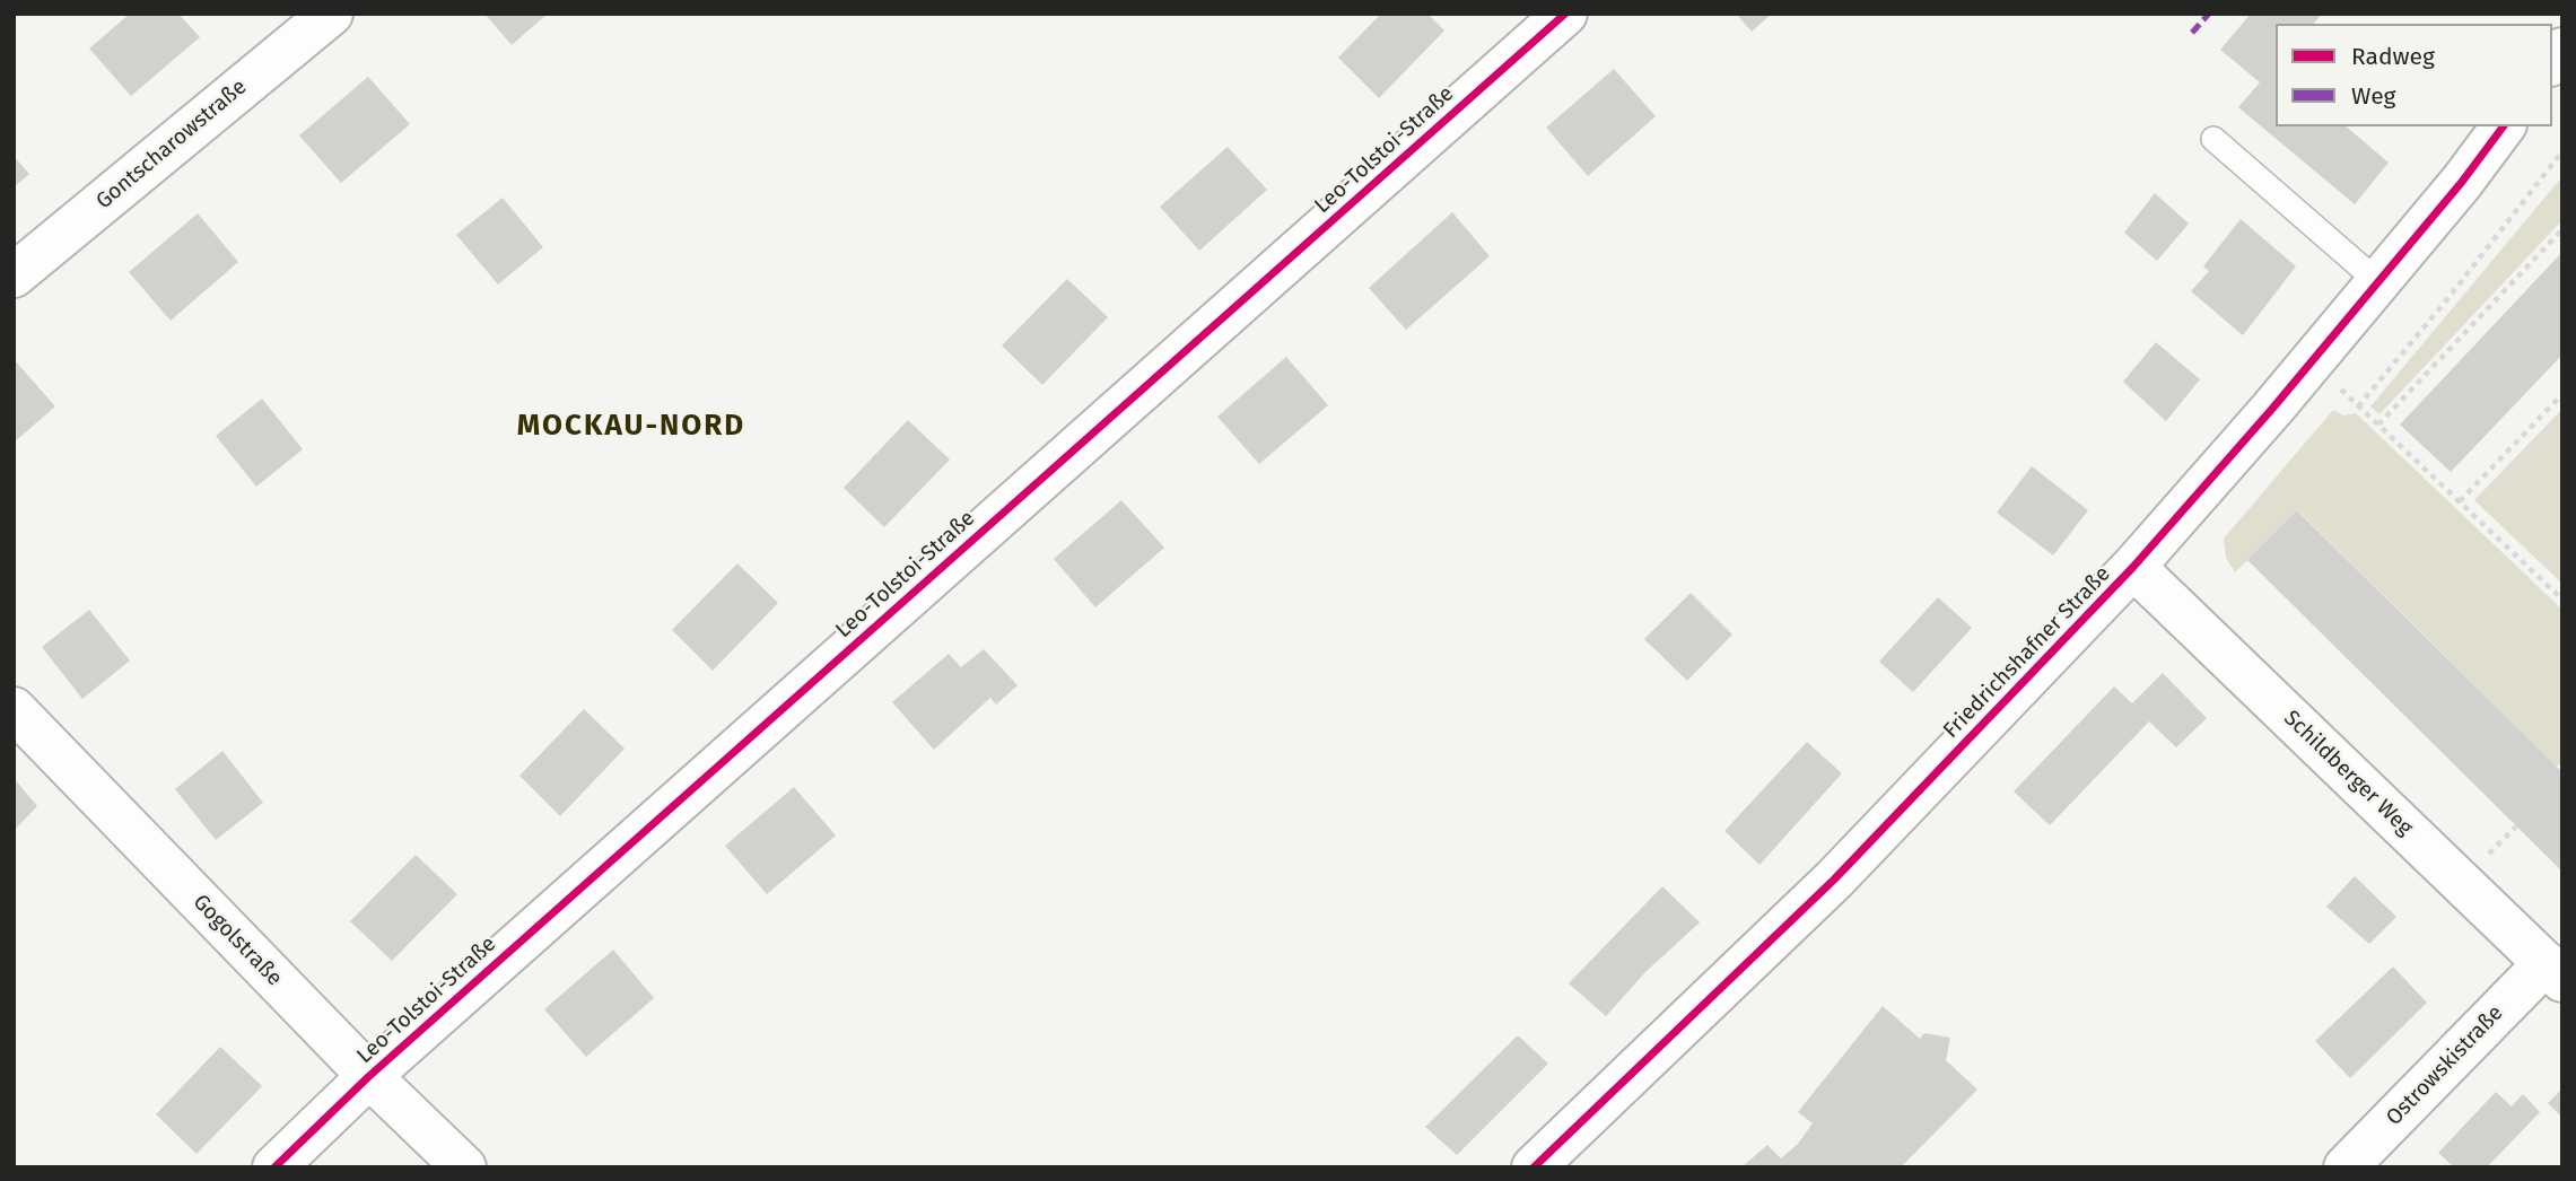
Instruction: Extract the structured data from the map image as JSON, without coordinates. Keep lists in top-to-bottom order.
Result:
{
  "streets": {
    "street": [
      "Gontscharowstraße",
      "Leo-Tolstoi-Straße",
      "Friedrichshafner Straße",
      "Schildberger Weg",
      "Gogolstraße",
      "Ostrowskistraße"
    ]
  },
  "crossings": [
    ["Leo-Tolstoi-Straße", "Gogolstraße"],
    ["Friedrichshafner Straße", "Schildberger Weg"],
    ["Schildberger Weg", "Ostrowskistraße"]
  ],
  "districts": ["MOCKAU-NORD"],
  "legend": ["Radweg", "Weg"]
}
